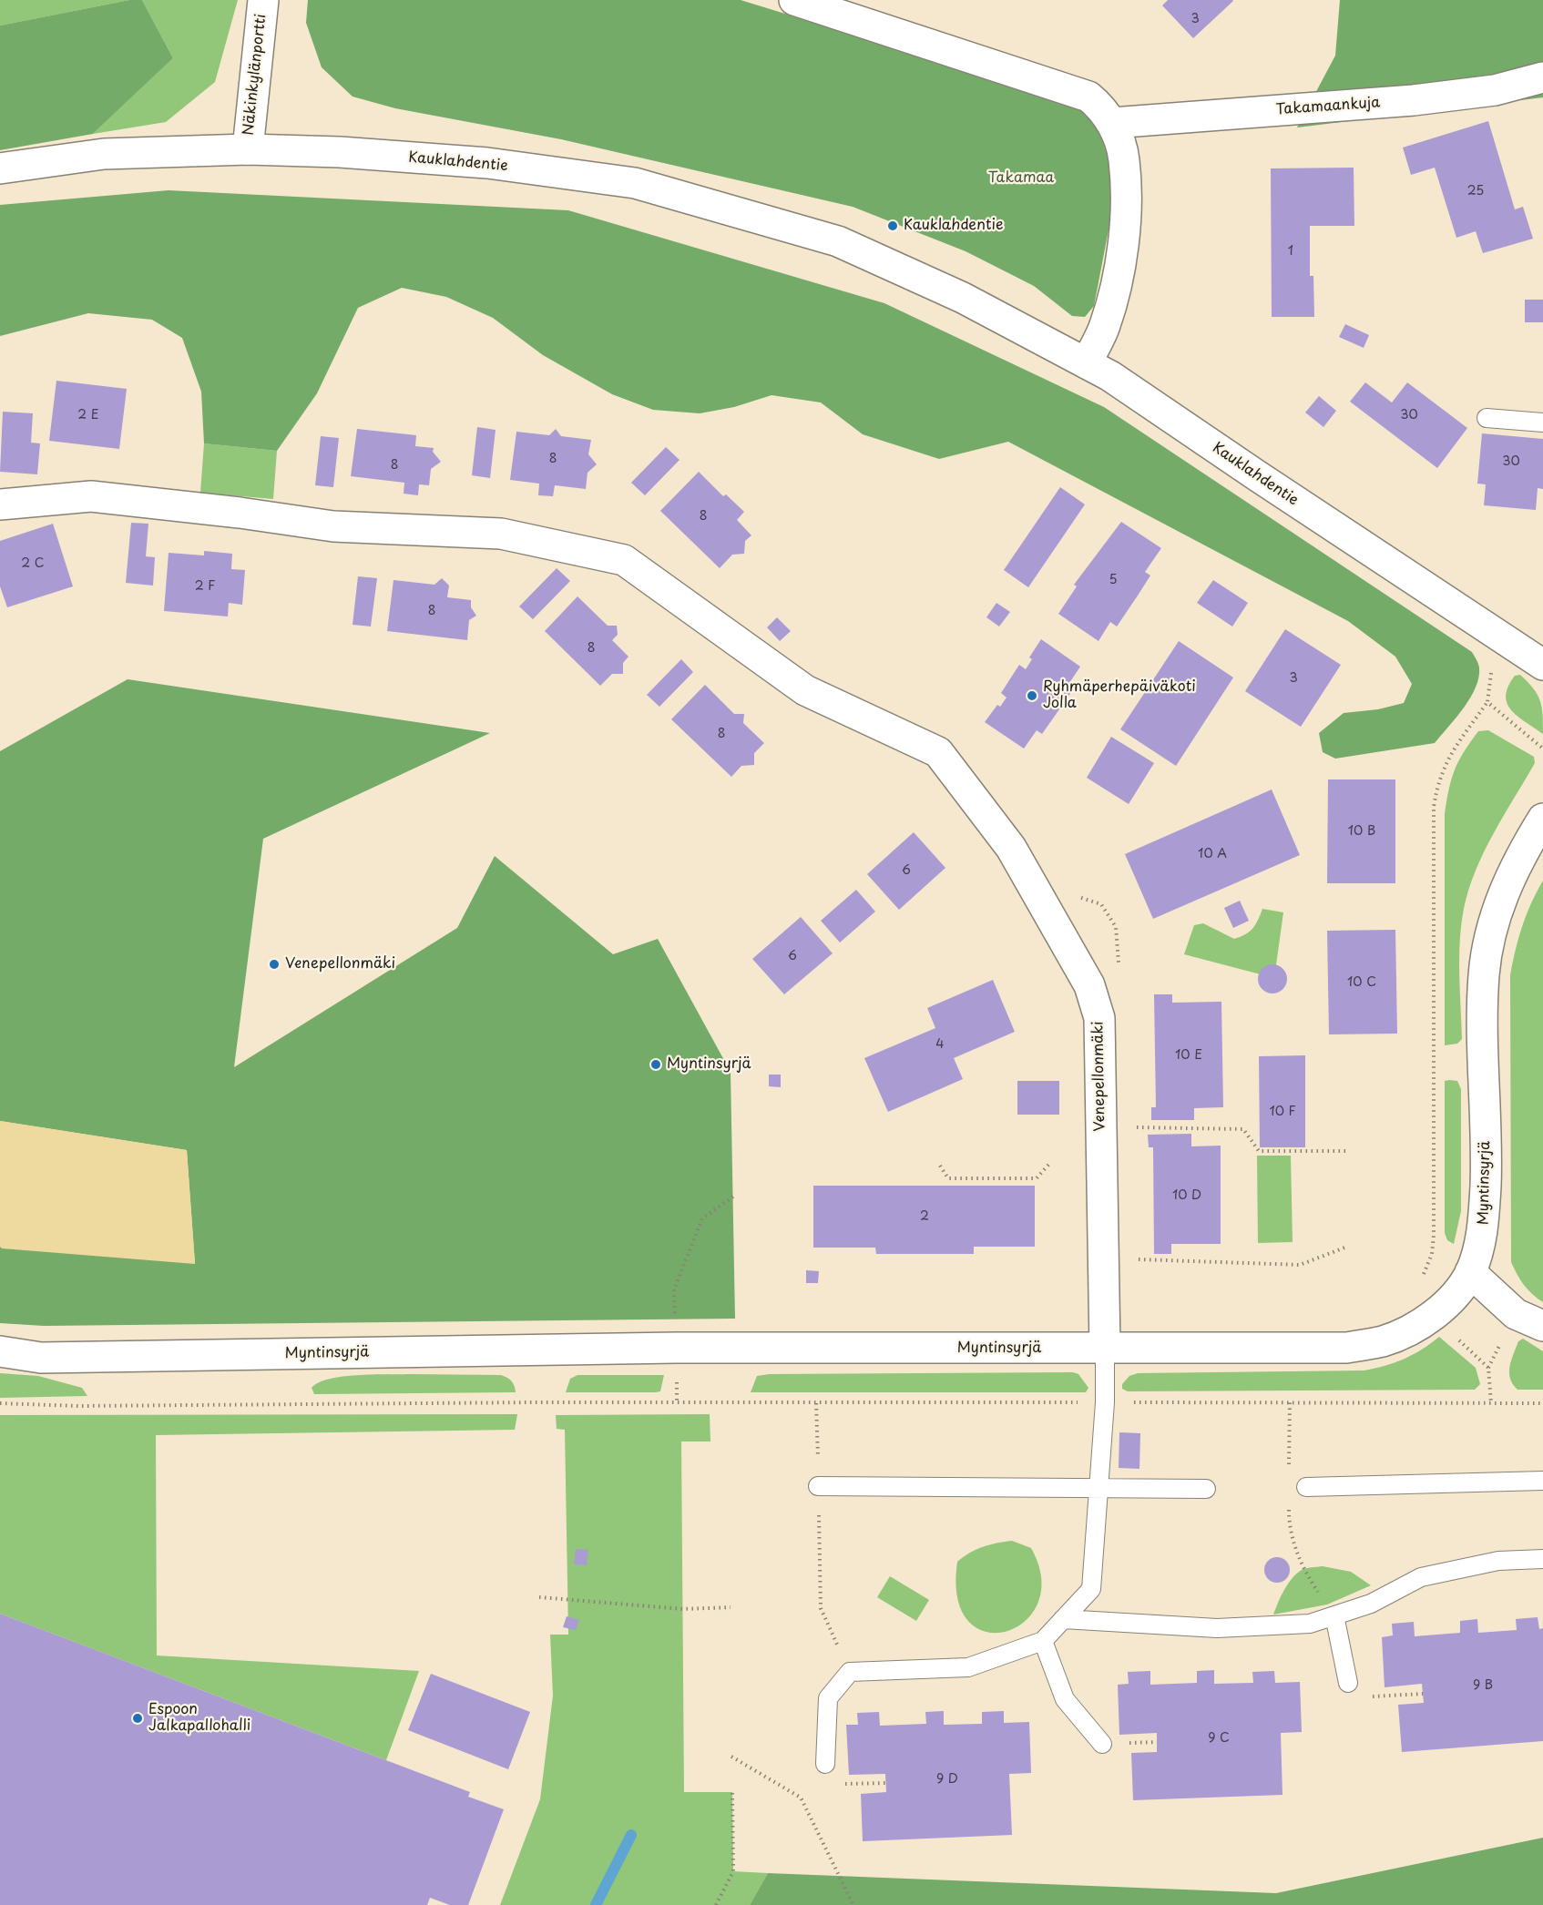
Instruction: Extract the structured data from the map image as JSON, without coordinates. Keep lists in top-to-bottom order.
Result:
{
  "streets": {
    "street": [
      "Näkinkylänportti",
      "Takamaankuja",
      "Kauklahdentie",
      "Venepellonmäki",
      "Myntinsyrjä"
    ]
  },
  "crossings": [
    ["Näkinkylänportti", "Kauklahdentie"],
    ["Venepellonmäki", "Myntinsyrjä"]
  ],
  "parks": ["Takamaa"],
  "places": [
    "Kauklahdentie",
    "Ryhmäperhepäiväkoti Jolla",
    "Venepellonmäki",
    "Myntinsyrjä",
    "Espoon Jalkapallohalli"
  ],
  "house_numbers": [
    "3",
    "25",
    "1",
    "2 E",
    "30",
    "8",
    "30",
    "8",
    "8",
    "2 C",
    "5",
    "2 F",
    "8",
    "8",
    "3",
    "8",
    "10 B",
    "10 A",
    "6",
    "6",
    "10 C",
    "4",
    "10 E",
    "10 F",
    "10 D",
    "2",
    "9 B",
    "9 C",
    "9 D"
  ]
}
